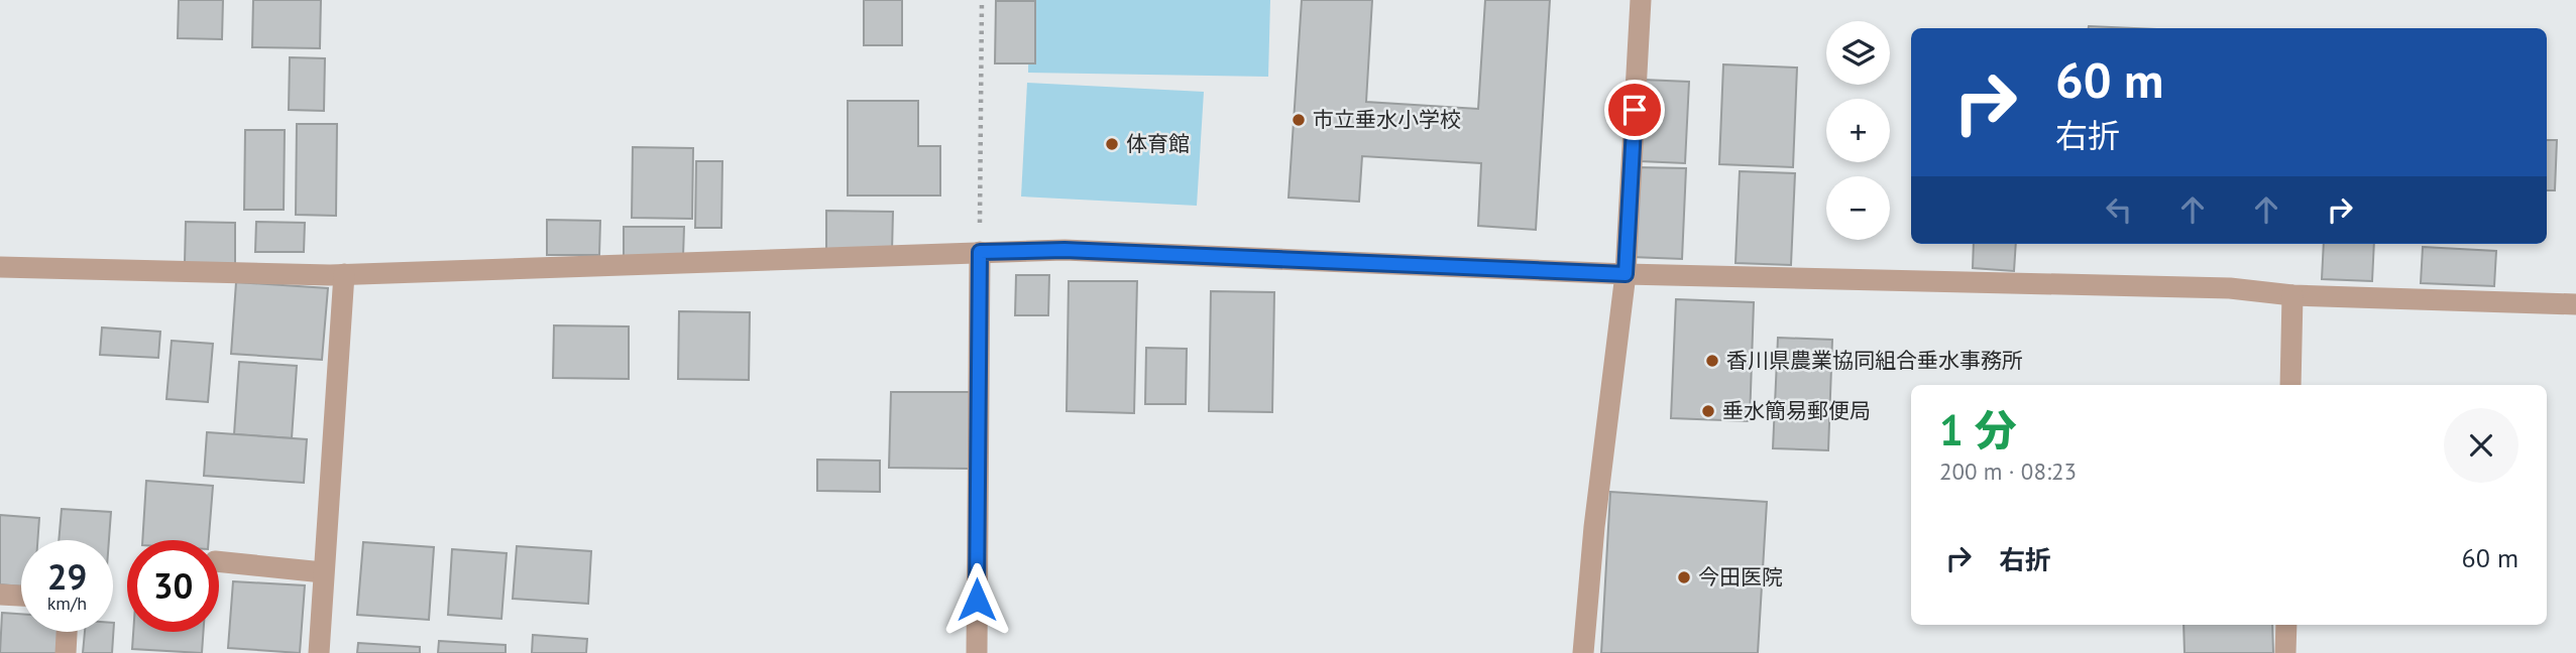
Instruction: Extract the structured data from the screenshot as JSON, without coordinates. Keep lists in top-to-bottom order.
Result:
{
  "places": [
    "市立垂水小学校",
    "体育館",
    "香川県農業協同組合垂水事務所",
    "垂水簡易郵便局",
    "今田医院"
  ],
  "page": {
    "map_buttons": ["+", "−"],
    "turn": ["60 m", "右折"],
    "heading": ["1 分", "200 m · 08:23"],
    "list": [
      {
        "name": "右折",
        "value": "60 m"
      }
    ],
    "speed": "29 km/h",
    "limit": "30"
  }
}
